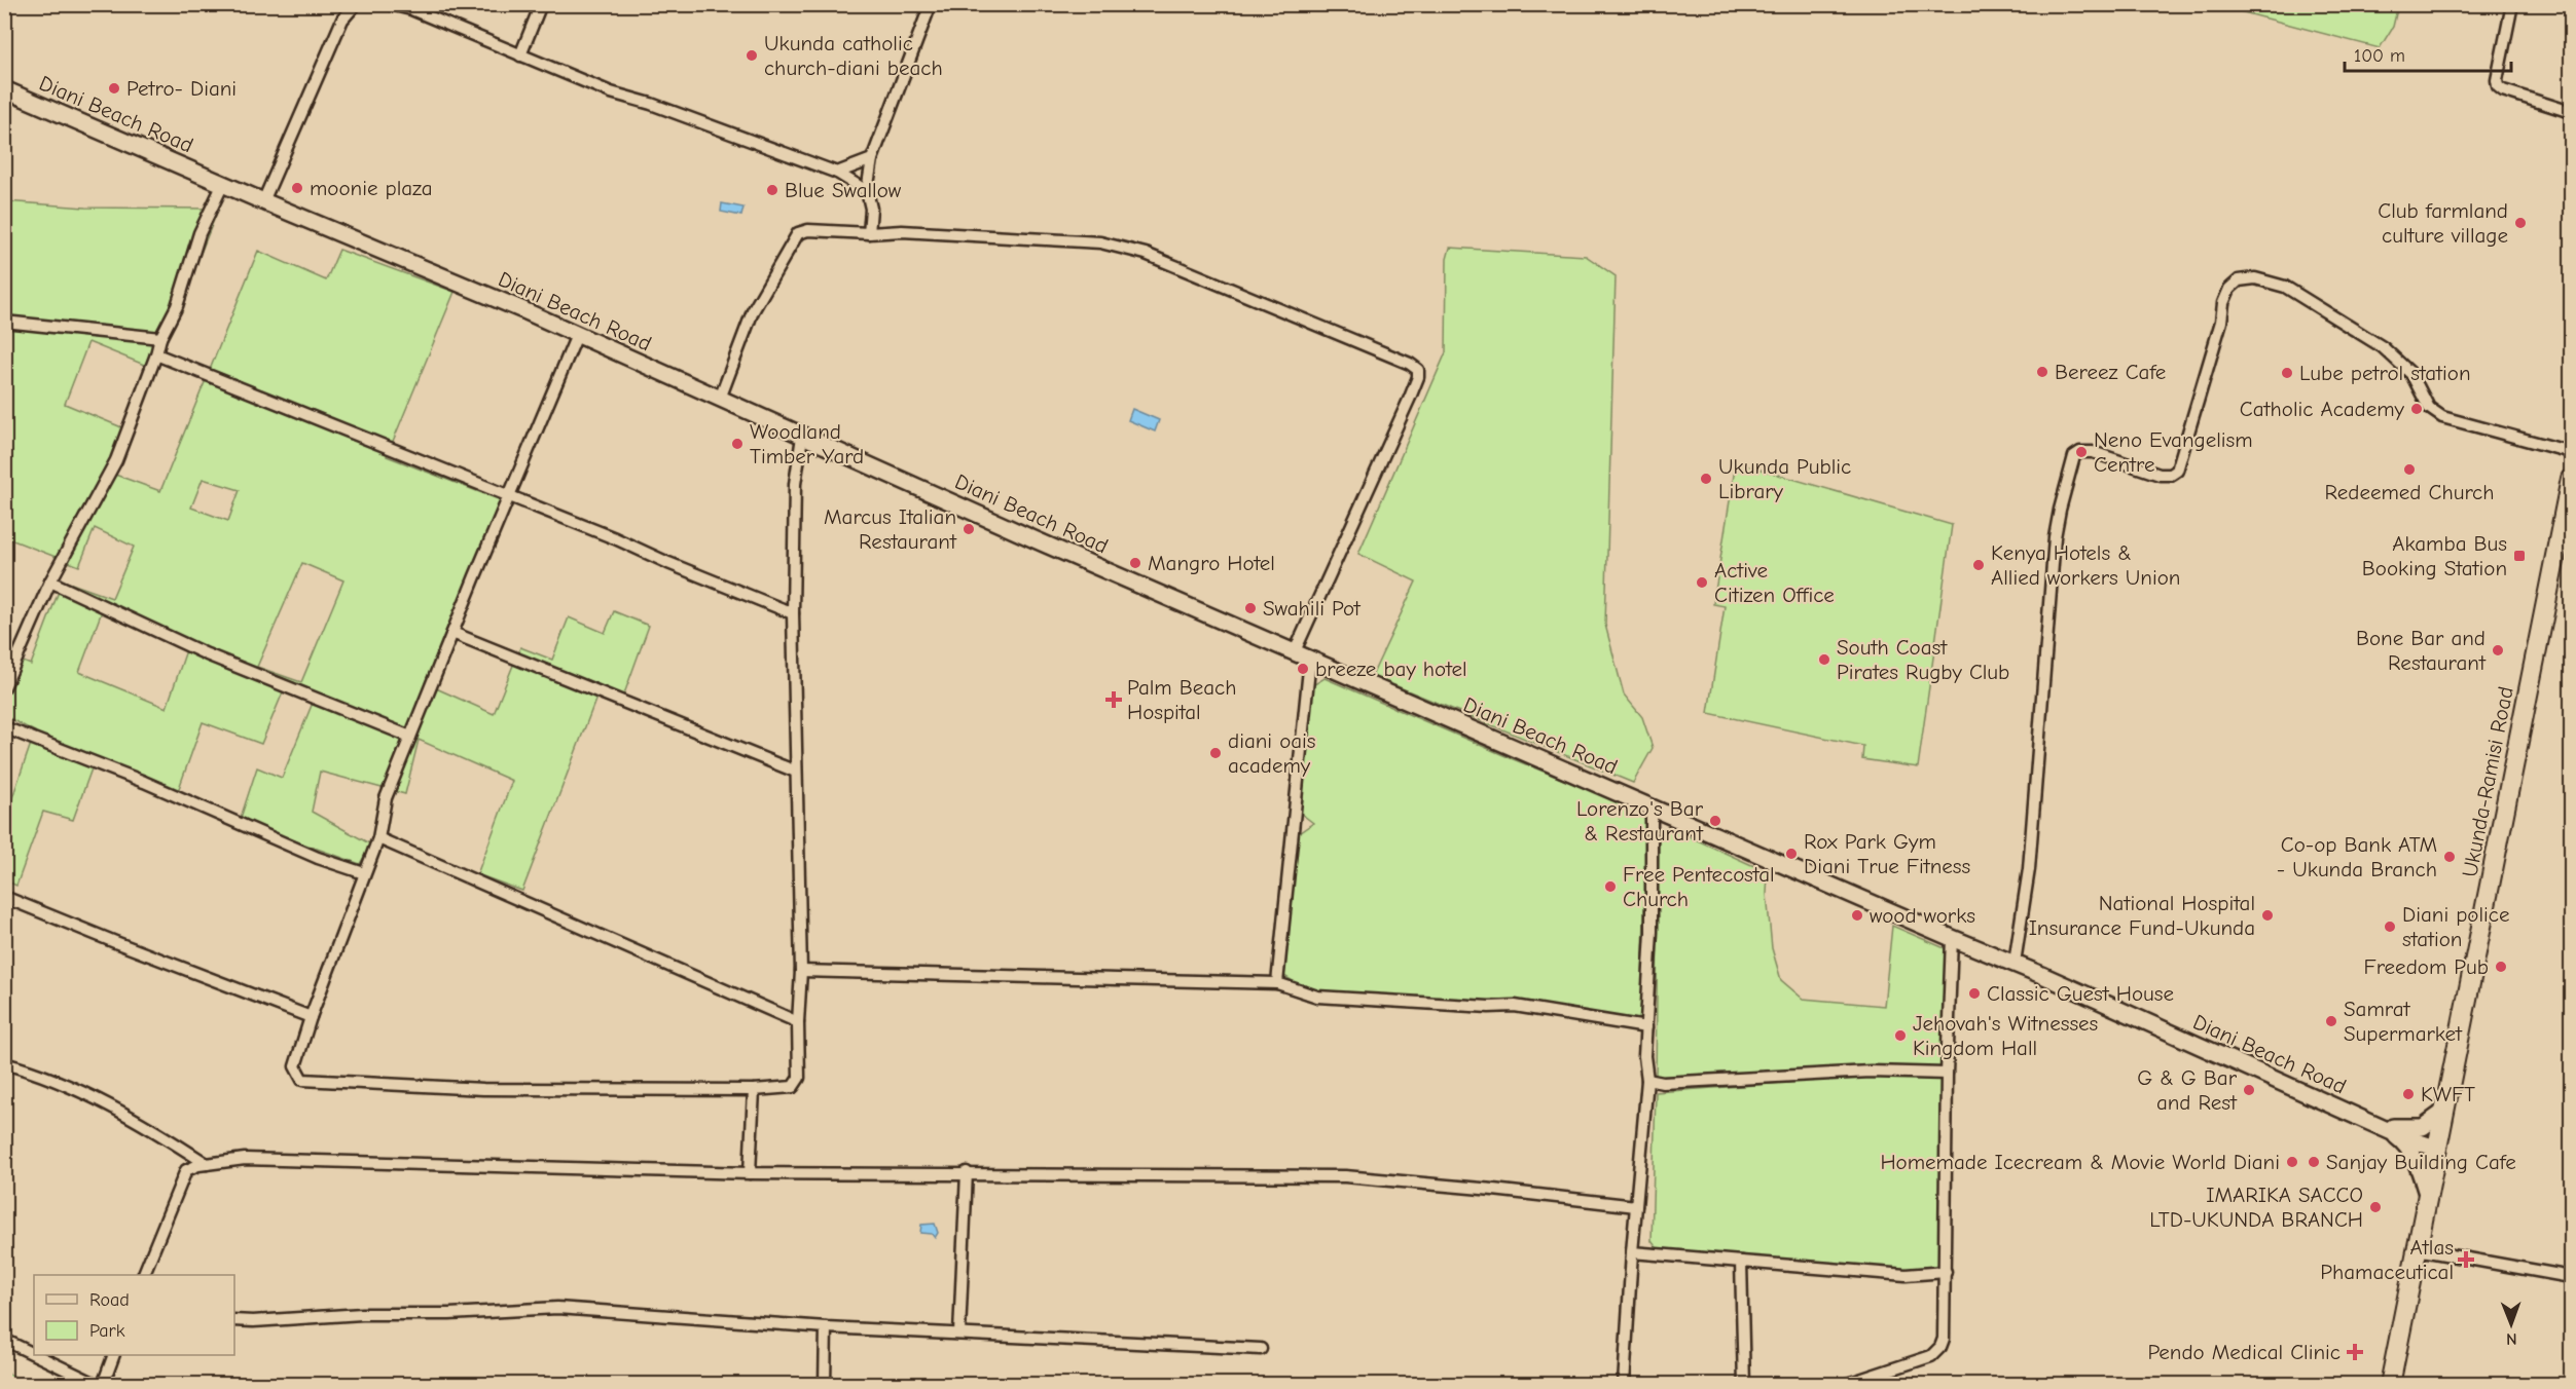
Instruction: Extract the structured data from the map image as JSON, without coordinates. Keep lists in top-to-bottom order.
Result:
{
  "streets": {
    "highway": ["Ukunda-Ramisi Road"],
    "main road": ["Diani Beach Road"]
  },
  "places": {
    "other": [
      "Ukunda catholic church-diani beach",
      "Petro- Diani",
      "moonie plaza",
      "Blue Swallow",
      "Club farmland culture village",
      "Bereez Cafe",
      "Lube petrol station",
      "Catholic Academy",
      "Woodland Timber Yard",
      "Neno Evangelism Centre",
      "Redeemed Church",
      "Ukunda Public Library",
      "Marcus Italian Restaurant",
      "Mangro Hotel",
      "Kenya Hotels & Allied workers Union",
      "Active Citizen Office",
      "Swahili Pot",
      "Bone Bar and Restaurant",
      "South Coast Pirates Rugby Club",
      "breeze bay hotel",
      "diani oais academy",
      "Lorenzo's Bar & Restaurant",
      "Rox Park Gym Diani True Fitness",
      "Co-op Bank ATM - Ukunda Branch",
      "Free Pentecostal Church",
      "wood works",
      "National Hospital Insurance Fund-Ukunda",
      "Diani police station",
      "Freedom Pub",
      "Classic Guest House",
      "Samrat Supermarket",
      "Jehovah's Witnesses Kingdom Hall",
      "G & G Bar and Rest",
      "KWFT",
      "Homemade Icecream & Movie World Diani",
      "Sanjay Building Cafe",
      "IMARIKA SACCO LTD-UKUNDA BRANCH"
    ],
    "transit": ["Akamba Bus Booking Station"],
    "health": ["Palm Beach Hospital", "Atlas Phamaceutical", "Pendo Medical Clinic"]
  },
  "legend": ["Road", "Park"],
  "scale_bar": "100 m",
  "north": "bottom"
}
